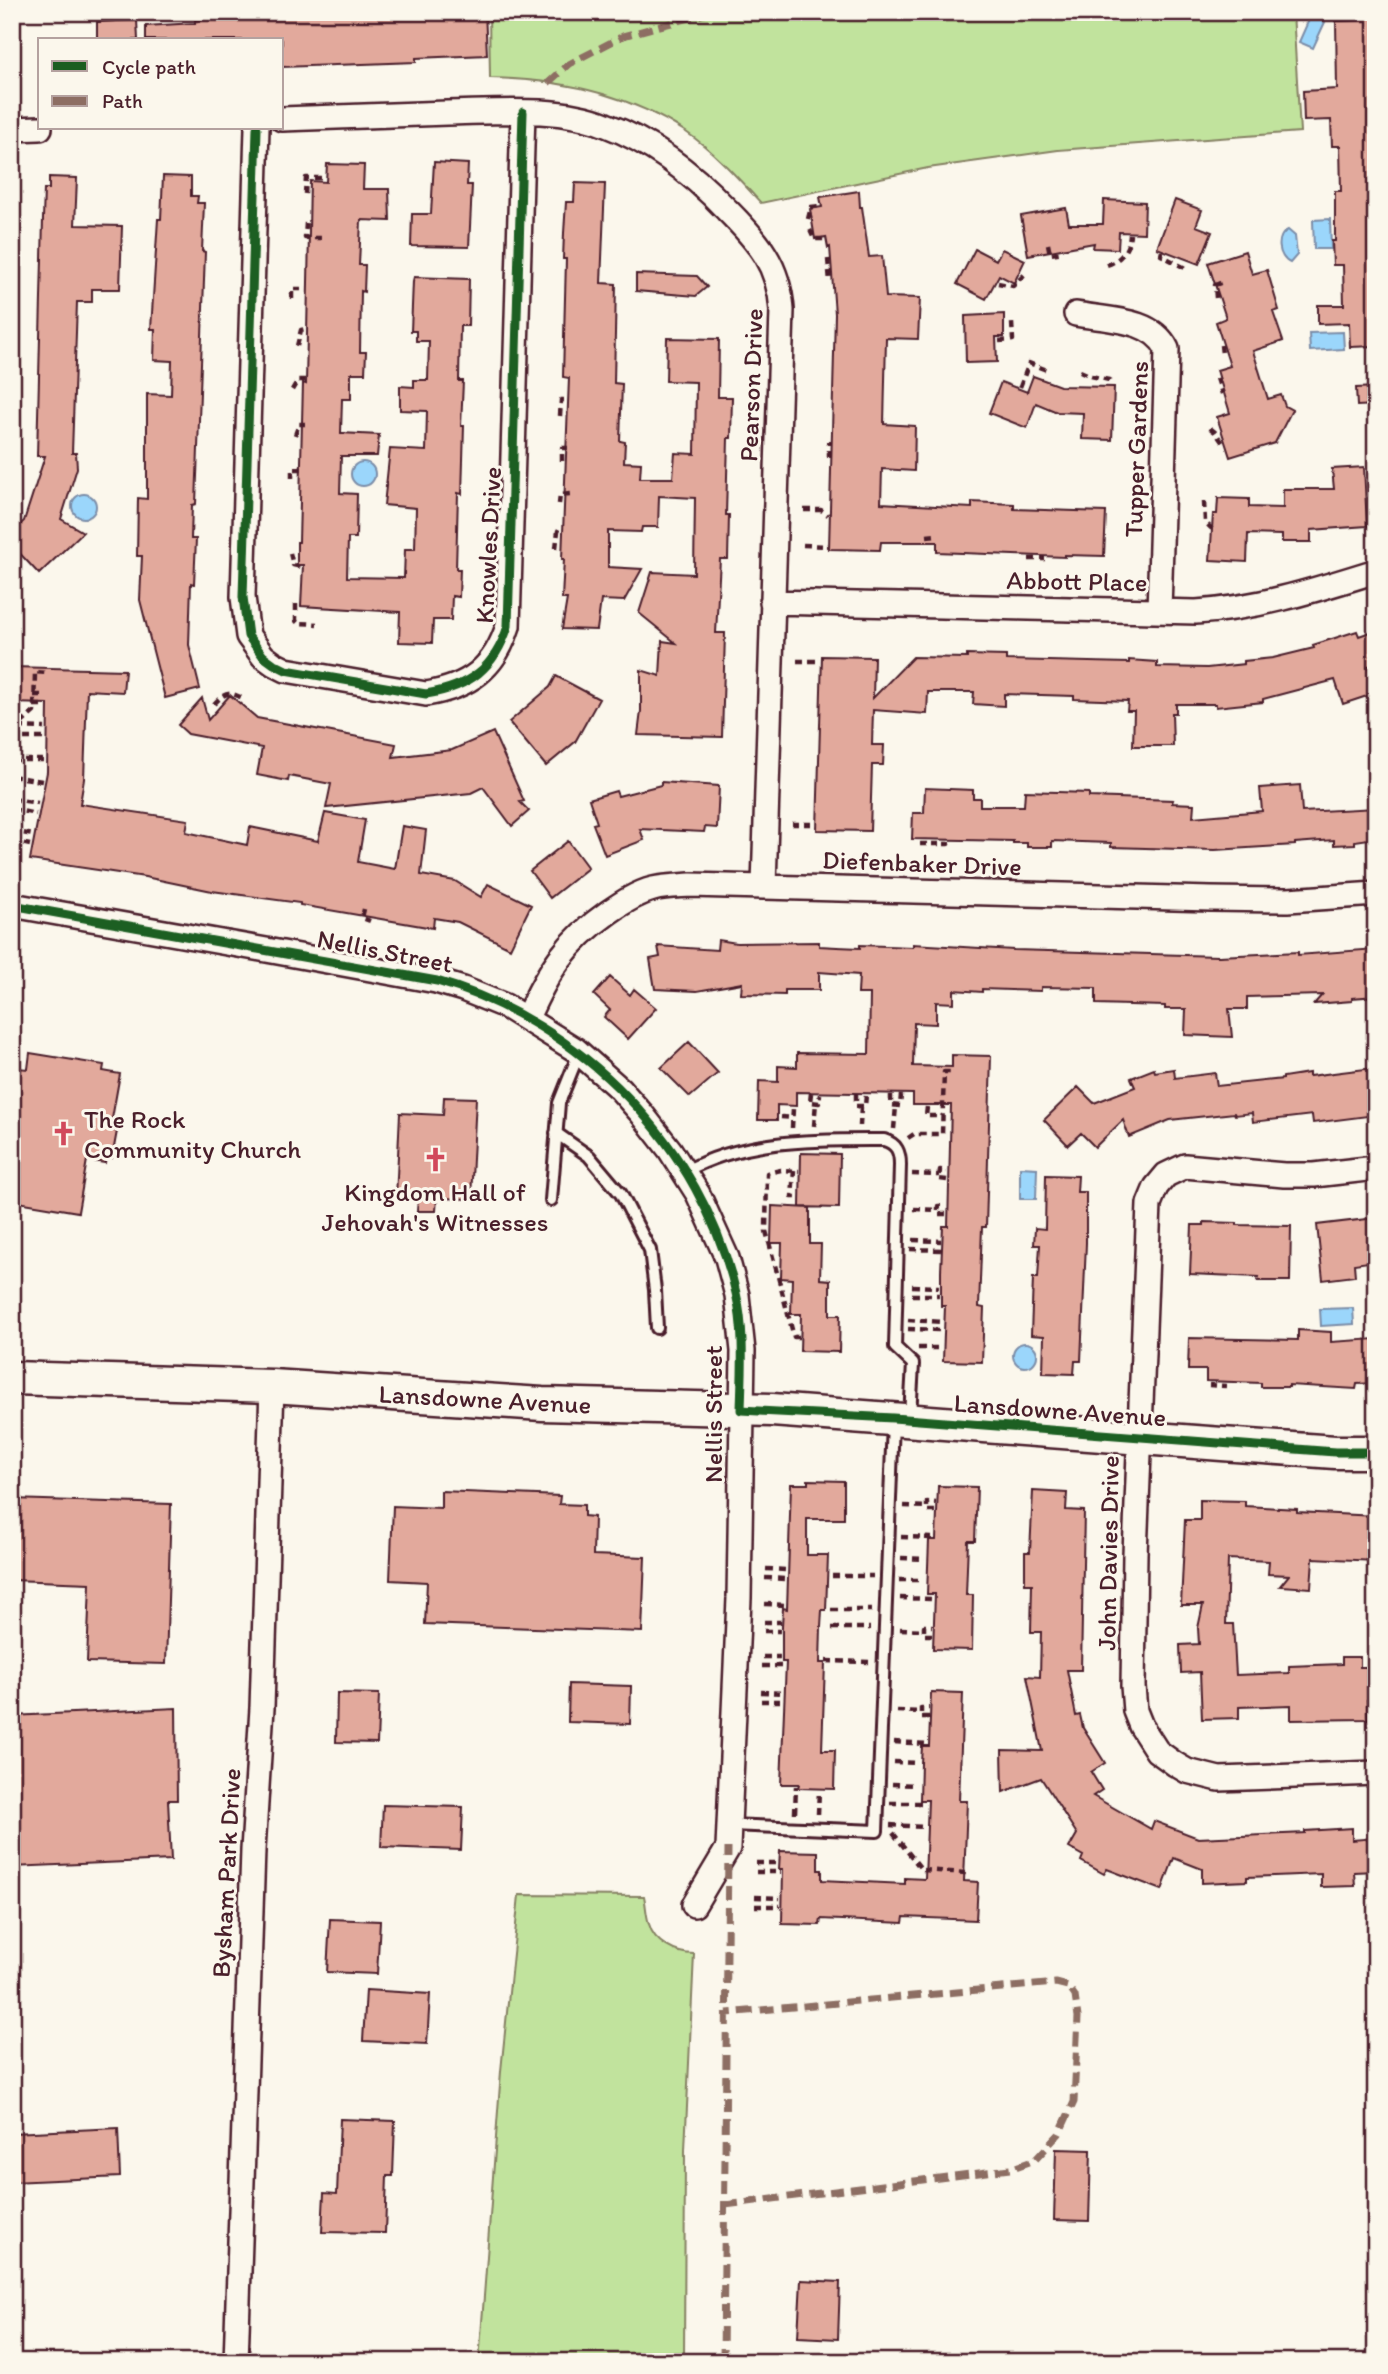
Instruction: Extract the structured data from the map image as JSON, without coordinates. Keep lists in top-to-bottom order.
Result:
{
  "streets": {
    "main road": ["Lansdowne Avenue"],
    "street": [
      "Pearson Drive",
      "Tupper Gardens",
      "Knowles Drive",
      "Abbott Place",
      "Diefenbaker Drive",
      "Nellis Street",
      "John Davies Drive",
      "Bysham Park Drive"
    ]
  },
  "crossings": [
    ["Pearson Drive", "Knowles Drive"],
    ["Pearson Drive", "Abbott Place"],
    ["Pearson Drive", "Diefenbaker Drive"],
    ["Tupper Gardens", "Abbott Place"],
    ["Diefenbaker Drive", "Nellis Street"],
    ["Nellis Street", "Lansdowne Avenue"],
    ["Lansdowne Avenue", "John Davies Drive"],
    ["Lansdowne Avenue", "Bysham Park Drive"]
  ],
  "places": {
    "church": ["The Rock Community Church", "Kingdom Hall of Jehovah's Witnesses"]
  },
  "legend": ["Cycle path", "Path"]
}
